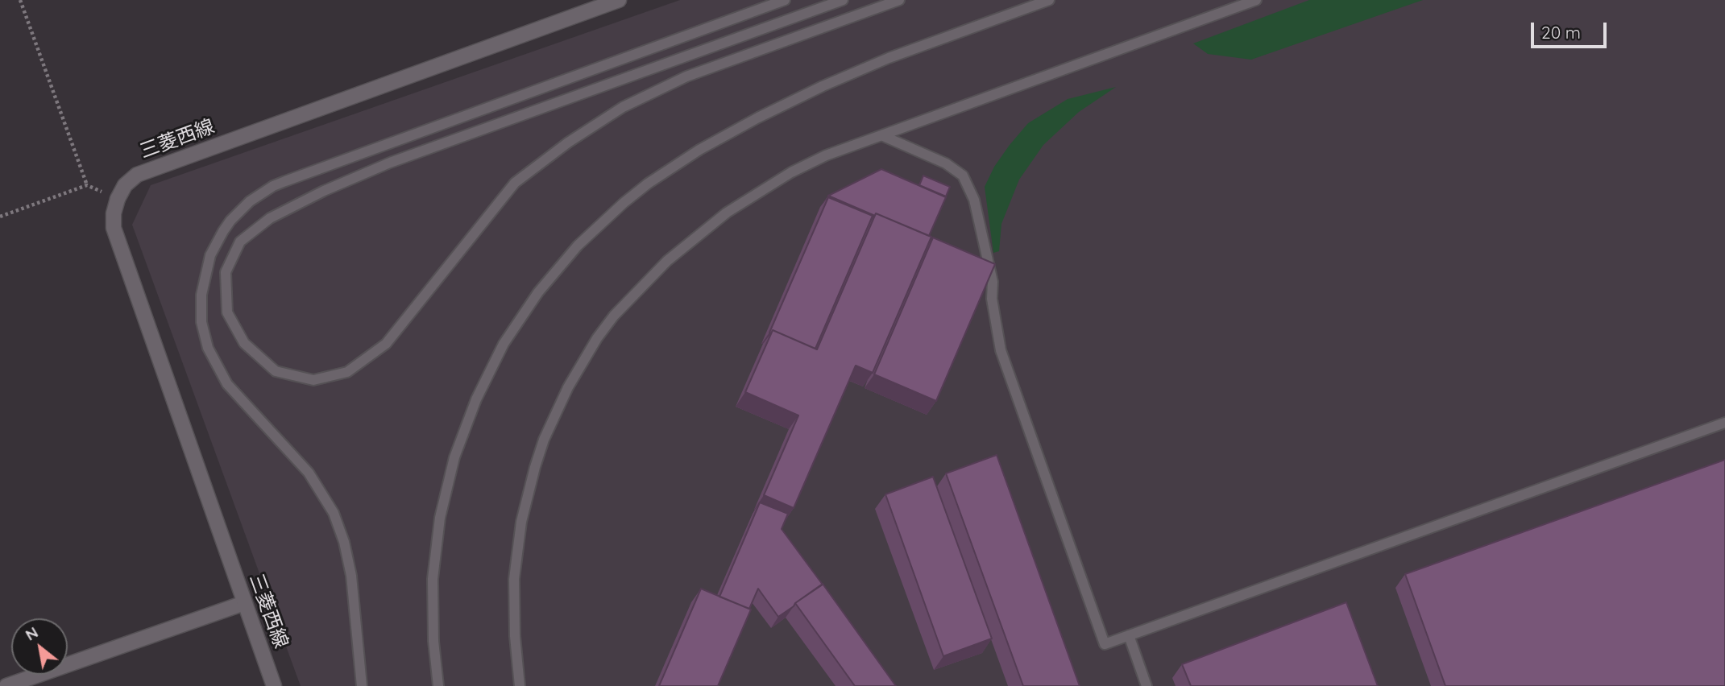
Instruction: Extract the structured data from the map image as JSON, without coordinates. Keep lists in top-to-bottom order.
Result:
{
  "streets": {
    "street": ["三菱西線"]
  },
  "scale_bar": "20 m",
  "north": "top left"
}
